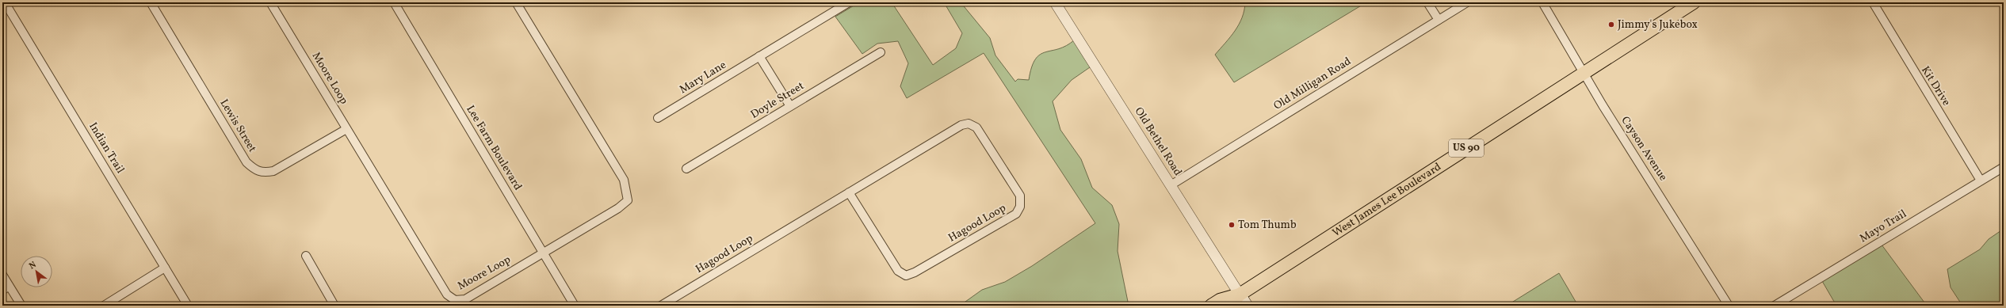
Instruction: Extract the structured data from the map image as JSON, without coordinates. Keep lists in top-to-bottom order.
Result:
{
  "streets": {
    "main road": ["US 90", "West James Lee Boulevard"],
    "street": [
      "Mary Lane",
      "Moore Loop",
      "Old Milligan Road",
      "Kit Drive",
      "Doyle Street",
      "Lewis Street",
      "Old Bethel Road",
      "Indian Trail",
      "Lee Farm Boulevard",
      "Cayson Avenue",
      "Hagood Loop",
      "Mayo Trail"
    ]
  },
  "crossings": [
    ["Moore Loop", "Lewis Street"],
    ["Moore Loop", "Lee Farm Boulevard"],
    ["Old Milligan Road", "Old Bethel Road"],
    ["Kit Drive", "Mayo Trail"],
    ["Old Bethel Road", "West James Lee Boulevard"],
    ["Cayson Avenue", "West James Lee Boulevard"]
  ],
  "places": ["Jimmy's Jukebox", "Tom Thumb"],
  "north": "top left"
}
